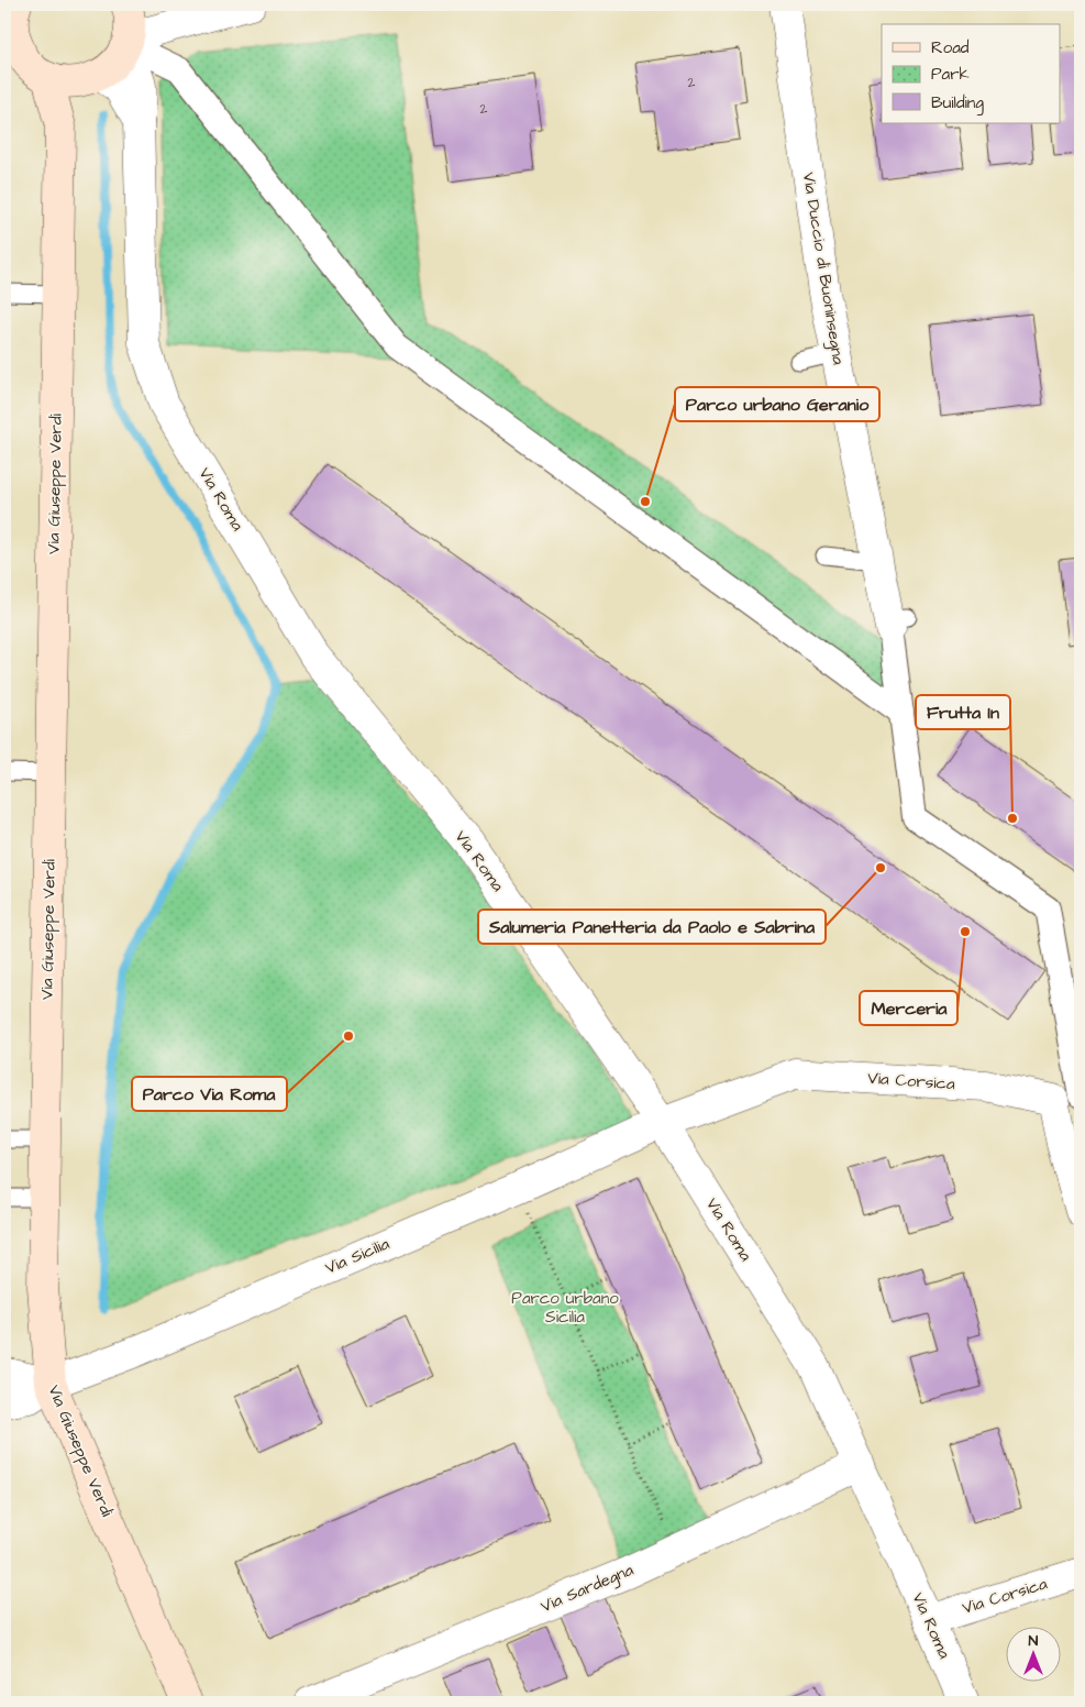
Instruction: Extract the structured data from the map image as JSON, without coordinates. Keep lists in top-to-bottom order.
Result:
{
  "streets": {
    "main road": ["Via Giuseppe Verdi"],
    "street": [
      "Via Duccio di Buoninsegna",
      "Via Roma",
      "Via Corsica",
      "Via Sicilia",
      "Via Sardegna"
    ]
  },
  "crossings": [
    ["Via Giuseppe Verdi", "Via Roma"],
    ["Via Giuseppe Verdi", "Via Sicilia"],
    ["Via Roma", "Via Corsica"],
    ["Via Roma", "Via Sicilia"],
    ["Via Roma", "Via Sardegna"],
    ["Via Corsica", "Via Sicilia"]
  ],
  "parks": ["Parco urbano Sicilia"],
  "places": [
    "Parco urbano Geranio",
    "Frutta In",
    "Salumeria Panetteria da Paolo e Sabrina",
    "Merceria",
    "Parco Via Roma"
  ],
  "house_numbers": ["2", "2"],
  "legend": ["Road", "Park", "Building"],
  "north": "top"
}
